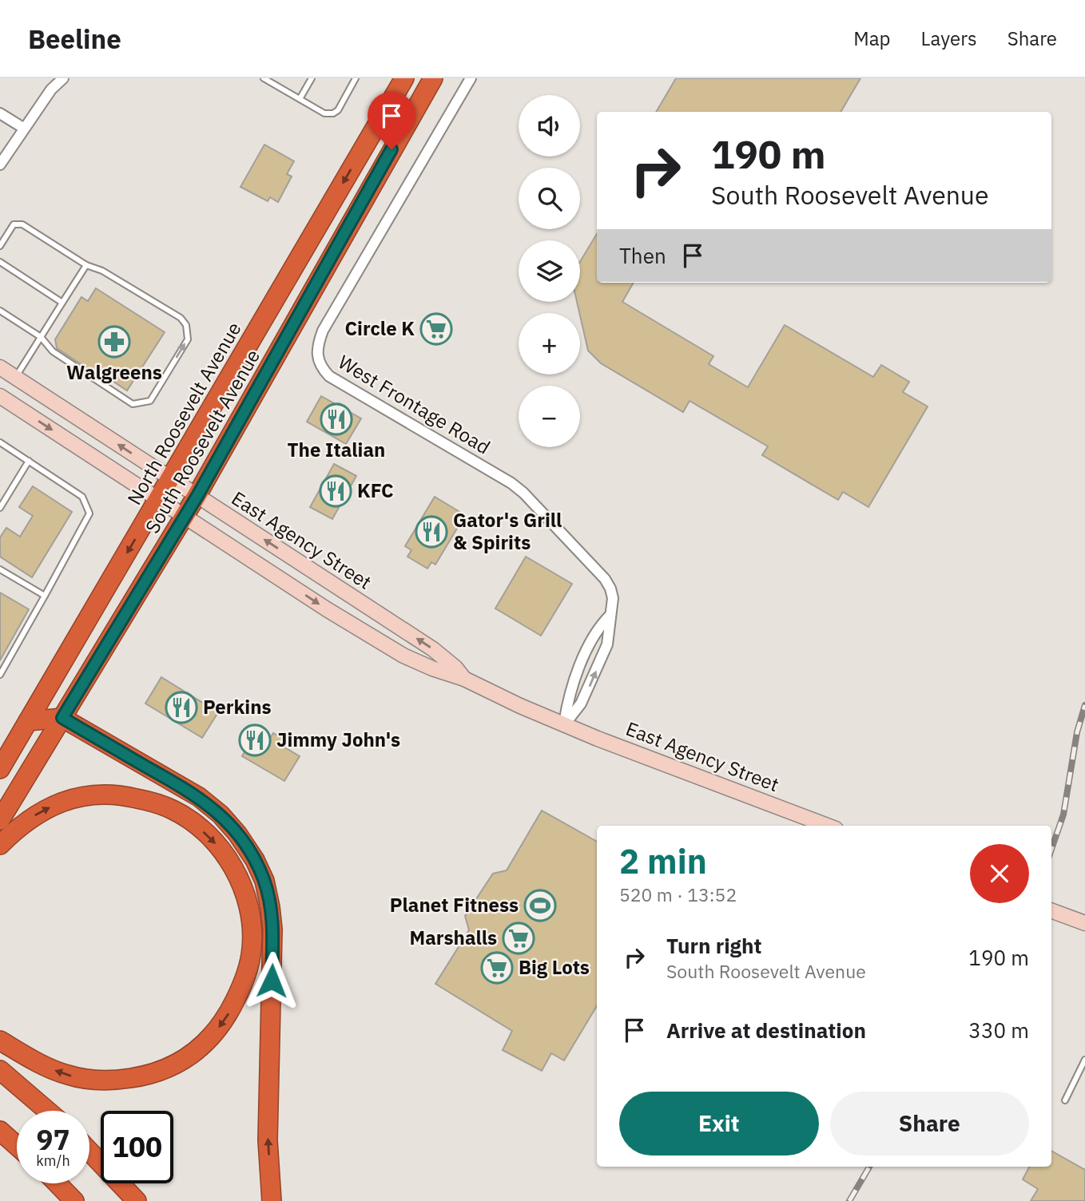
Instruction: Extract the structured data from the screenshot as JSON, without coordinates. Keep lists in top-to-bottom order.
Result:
{
  "streets": {
    "highway": ["North Roosevelt Avenue", "South Roosevelt Avenue"],
    "main road": ["East Agency Street"],
    "street": ["West Frontage Road"]
  },
  "crossings": [
    ["West Frontage Road", "East Agency Street"],
    ["North Roosevelt Avenue", "East Agency Street"],
    ["South Roosevelt Avenue", "East Agency Street"]
  ],
  "one_way": ["North Roosevelt Avenue"],
  "places": {
    "supermarket": ["Circle K", "Marshalls", "Big Lots"],
    "pharmacy": ["Walgreens"],
    "restaurant": [
      "The Italian",
      "KFC",
      "Gator's Grill & Spirits",
      "Perkins",
      "Jimmy John's"
    ],
    "sports": ["Planet Fitness"]
  },
  "page": {
    "header": "Beeline",
    "nav": ["Map", "Layers", "Share"],
    "map_buttons": ["+", "−"],
    "turn": ["190 m", "South Roosevelt Avenue"],
    "then": "Then",
    "heading": ["2 min", "520 m · 13:52"],
    "list": [
      {
        "name": "Turn right",
        "note": "South Roosevelt Avenue",
        "value": "190 m"
      },
      {
        "name": "Arrive at destination",
        "value": "330 m"
      }
    ],
    "buttons": ["Exit", "Share"],
    "speed": "97 km/h",
    "limit": "100"
  }
}
